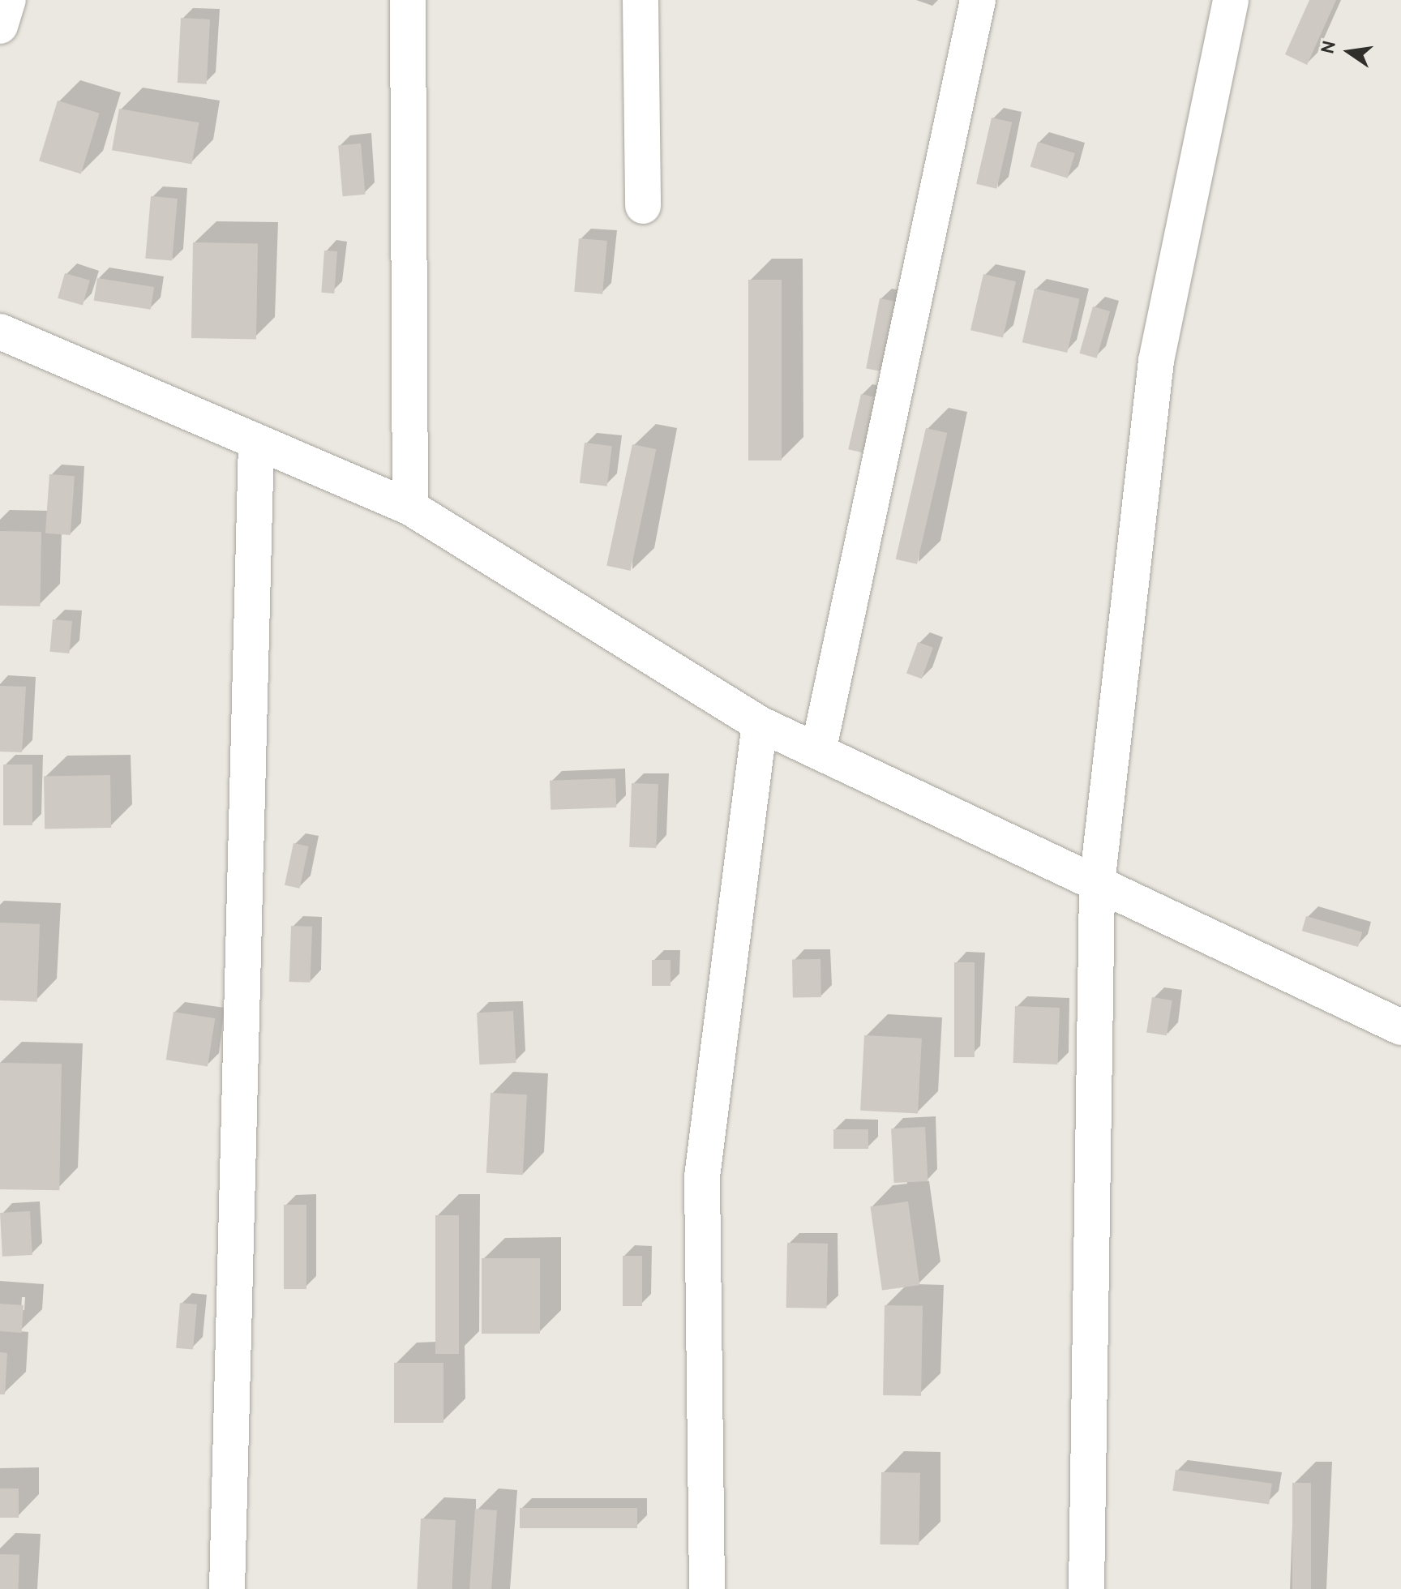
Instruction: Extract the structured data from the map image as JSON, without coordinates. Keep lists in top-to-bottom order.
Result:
{
  "north": "left"
}
